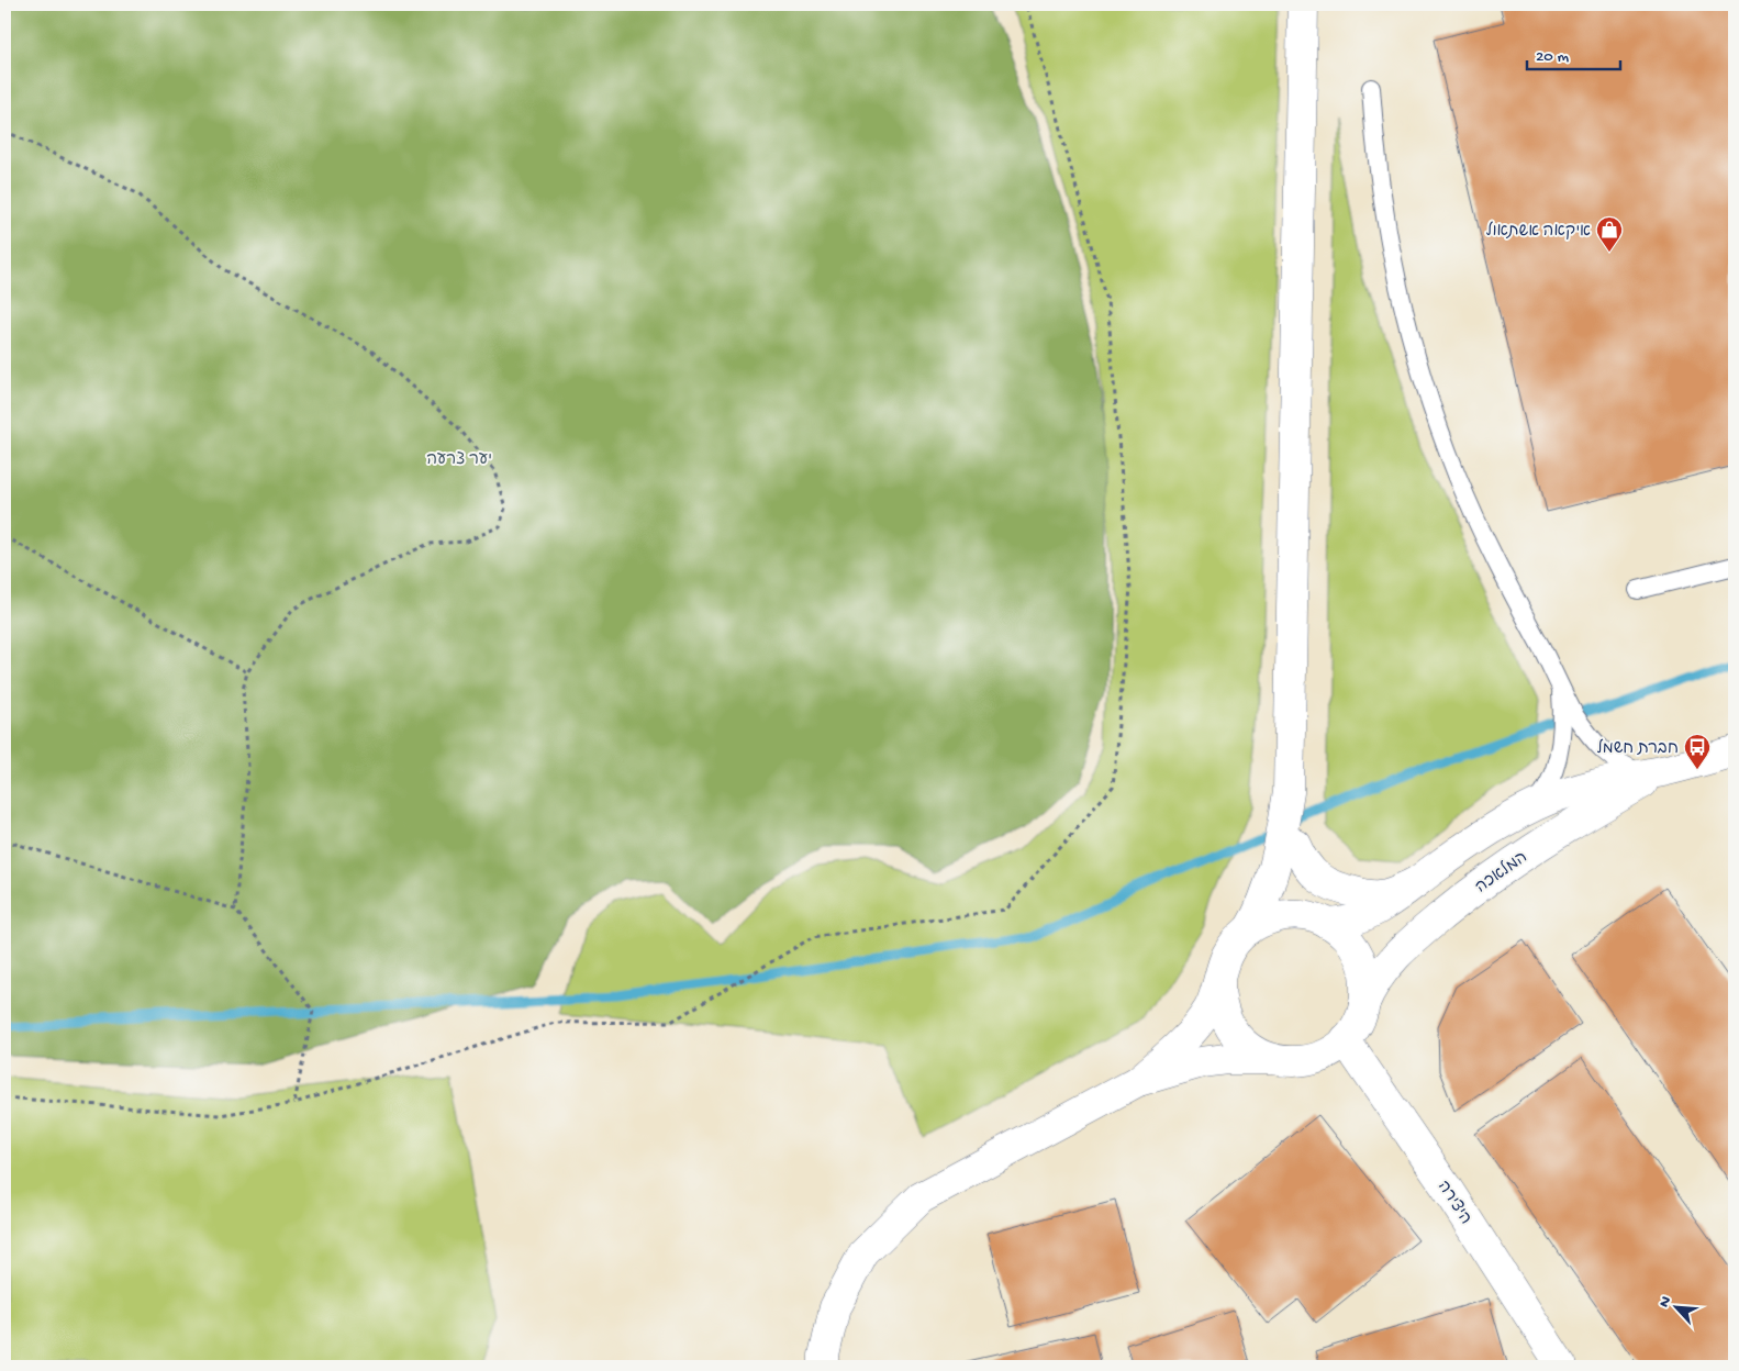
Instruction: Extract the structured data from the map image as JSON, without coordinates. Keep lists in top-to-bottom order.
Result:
{
  "streets": {
    "street": ["המלאכה", "היצירה"]
  },
  "crossings": [
    ["המלאכה", "היצירה"]
  ],
  "parks": ["יער צרעה"],
  "places": {
    "shop": ["איקאה אשתאול"],
    "bus stop": ["חברת חשמל"]
  },
  "scale_bar": "20 m",
  "north": "top left"
}
